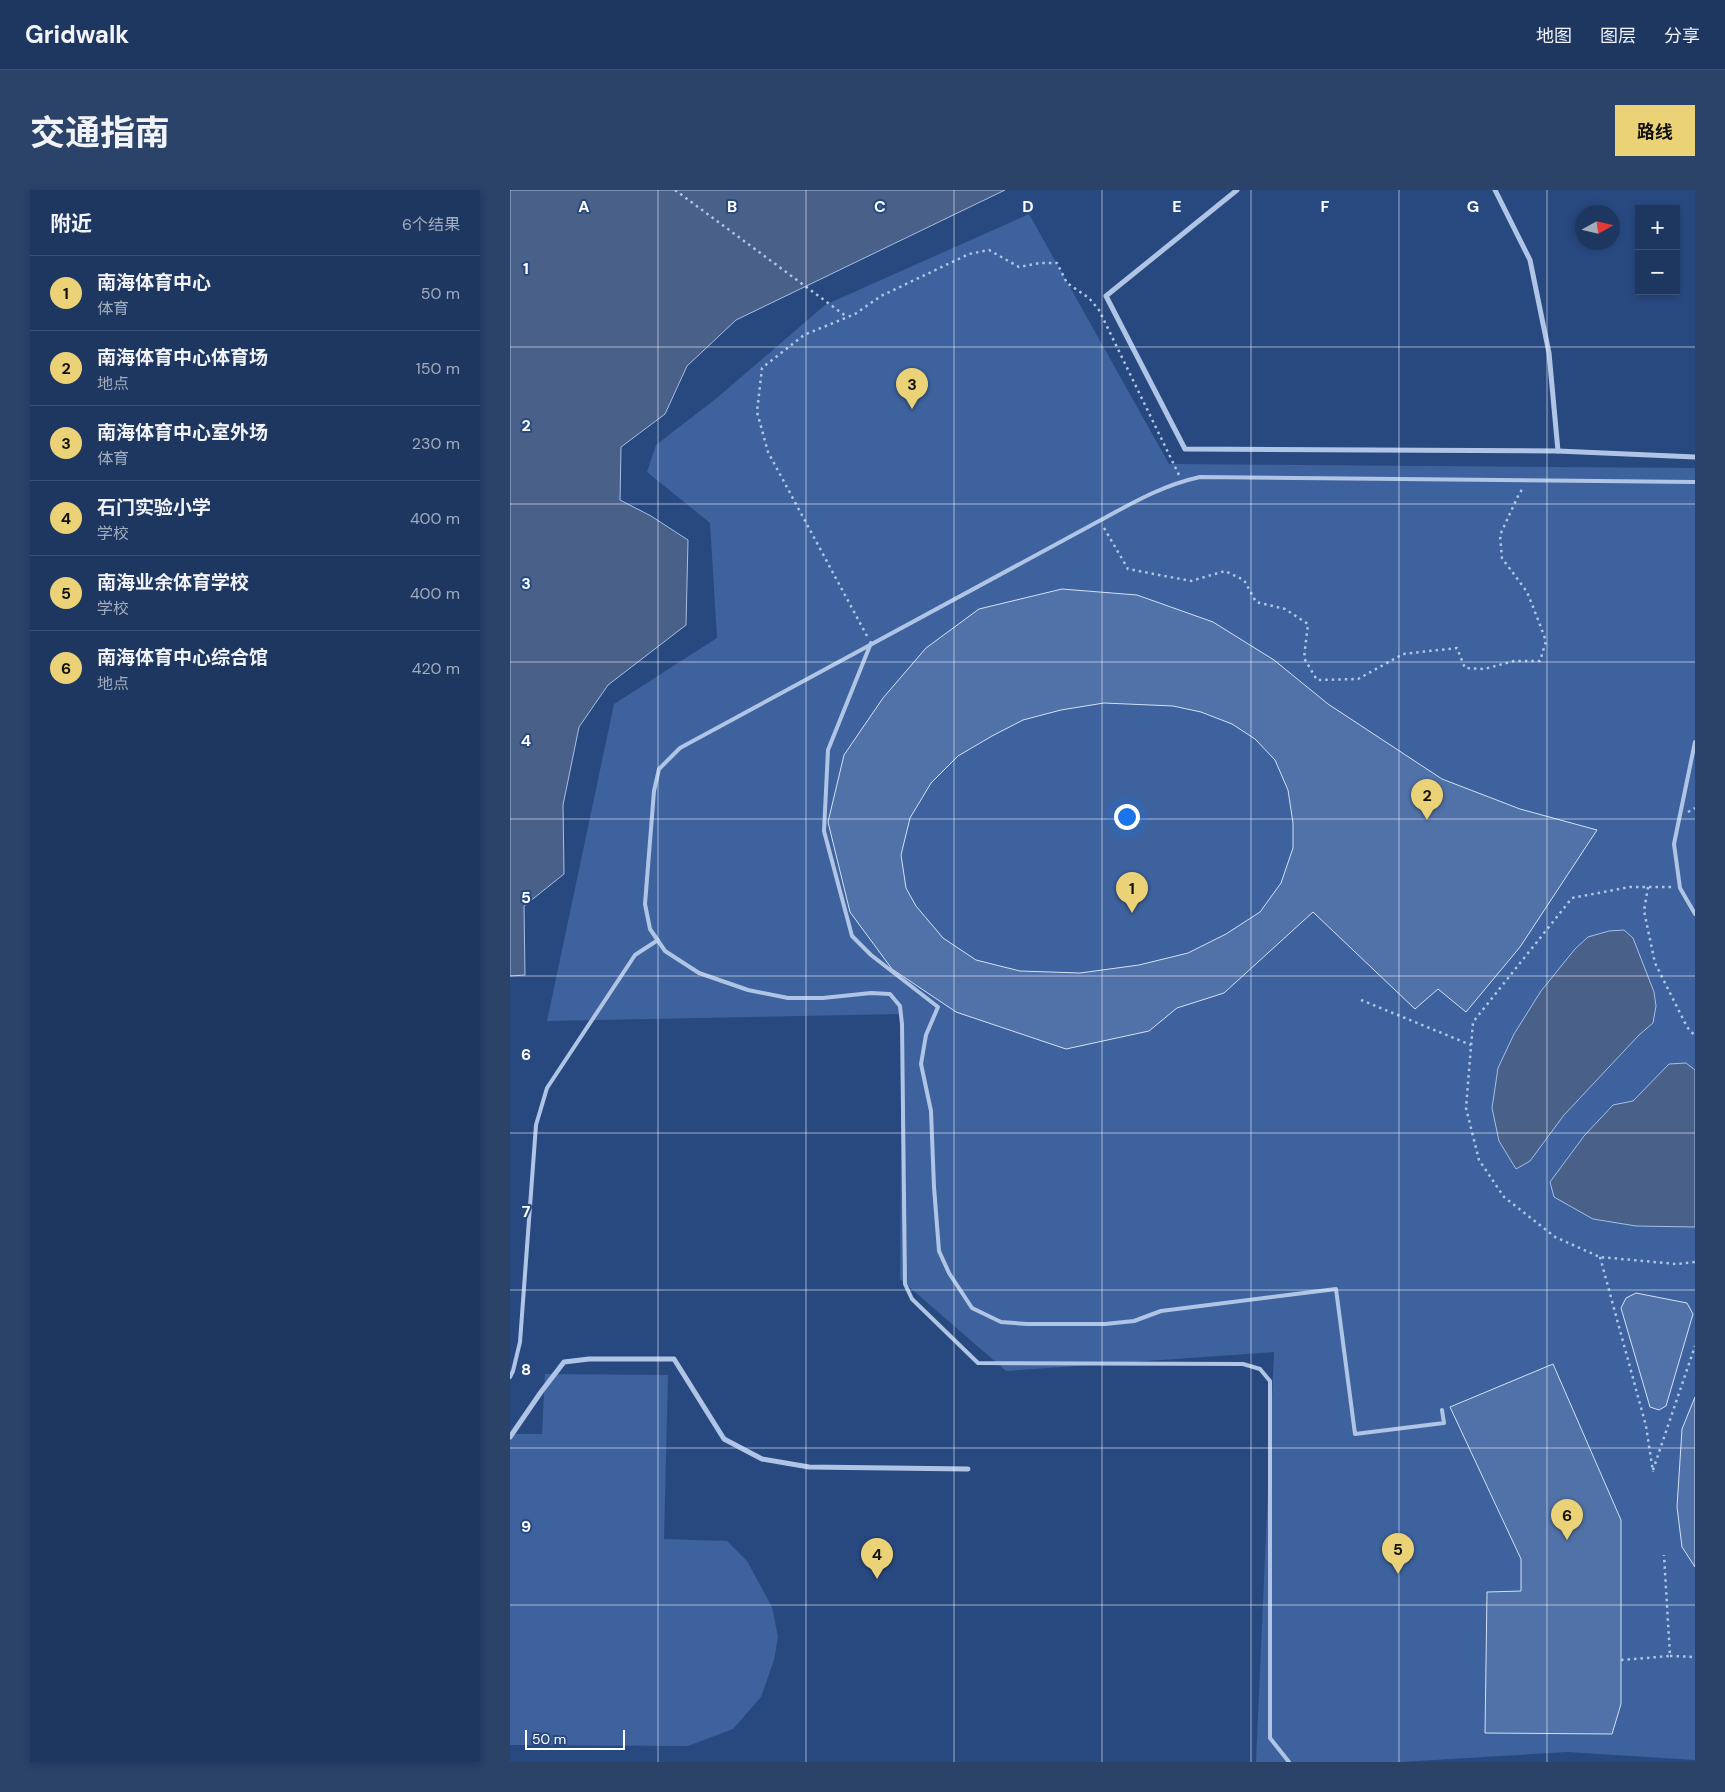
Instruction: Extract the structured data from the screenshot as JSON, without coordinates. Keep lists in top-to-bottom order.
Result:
{
  "scale_bar": "50 m",
  "north": "right",
  "page": {
    "header": "Gridwalk",
    "nav": ["地图", "图层", "分享"],
    "title": "交通指南",
    "buttons": "路线",
    "heading": ["附近", "6个结果"],
    "map_buttons": ["+", "−"],
    "list": [
      {
        "mark": "1",
        "name": "南海体育中心",
        "note": "体育",
        "value": "50 m"
      },
      {
        "mark": "2",
        "name": "南海体育中心体育场",
        "note": "地点",
        "value": "150 m"
      },
      {
        "mark": "3",
        "name": "南海体育中心室外场",
        "note": "体育",
        "value": "230 m"
      },
      {
        "mark": "4",
        "name": "石门实验小学",
        "note": "学校",
        "value": "400 m"
      },
      {
        "mark": "5",
        "name": "南海业余体育学校",
        "note": "学校",
        "value": "400 m"
      },
      {
        "mark": "6",
        "name": "南海体育中心综合馆",
        "note": "地点",
        "value": "420 m"
      }
    ],
    "pins": [
      "3",
      "2",
      "1",
      "6",
      "5",
      "4"
    ],
    "scale": "50 m"
  },
  "grid": {
    "columns": [
      "A",
      "B",
      "C",
      "D",
      "E",
      "F",
      "G"
    ],
    "rows": [
      "1",
      "2",
      "3",
      "4",
      "5",
      "6",
      "7",
      "8",
      "9"
    ]
  }
}
